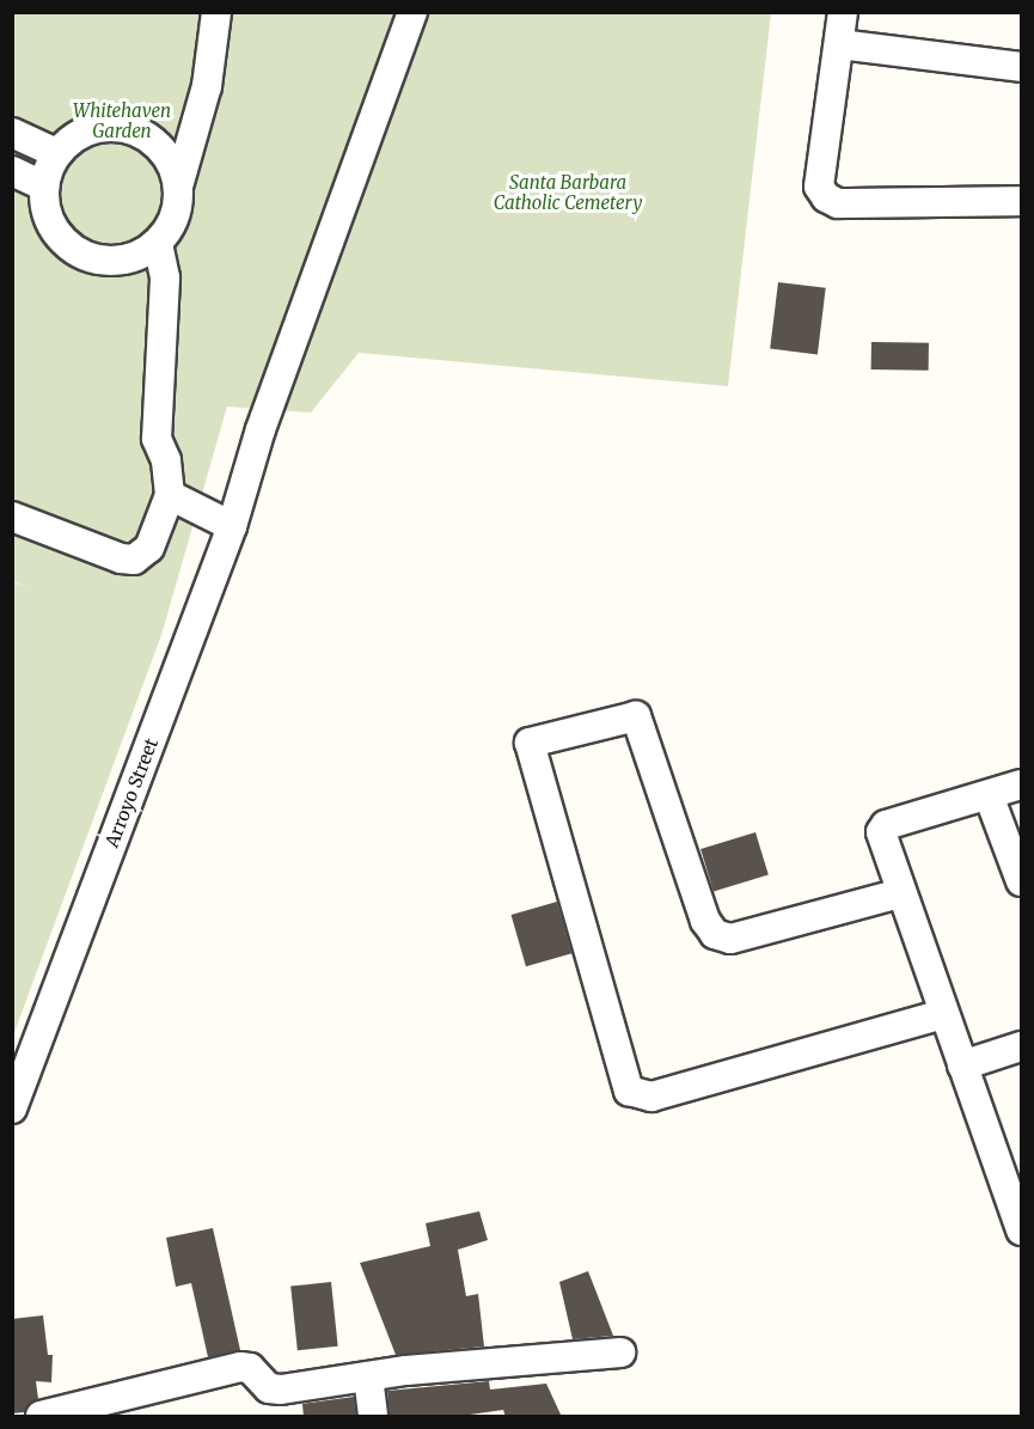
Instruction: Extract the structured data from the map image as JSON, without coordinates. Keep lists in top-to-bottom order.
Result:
{
  "streets": {
    "street": ["Arroyo Street"]
  },
  "parks": ["Whitehaven Garden", "Santa Barbara Catholic Cemetery"]
}
